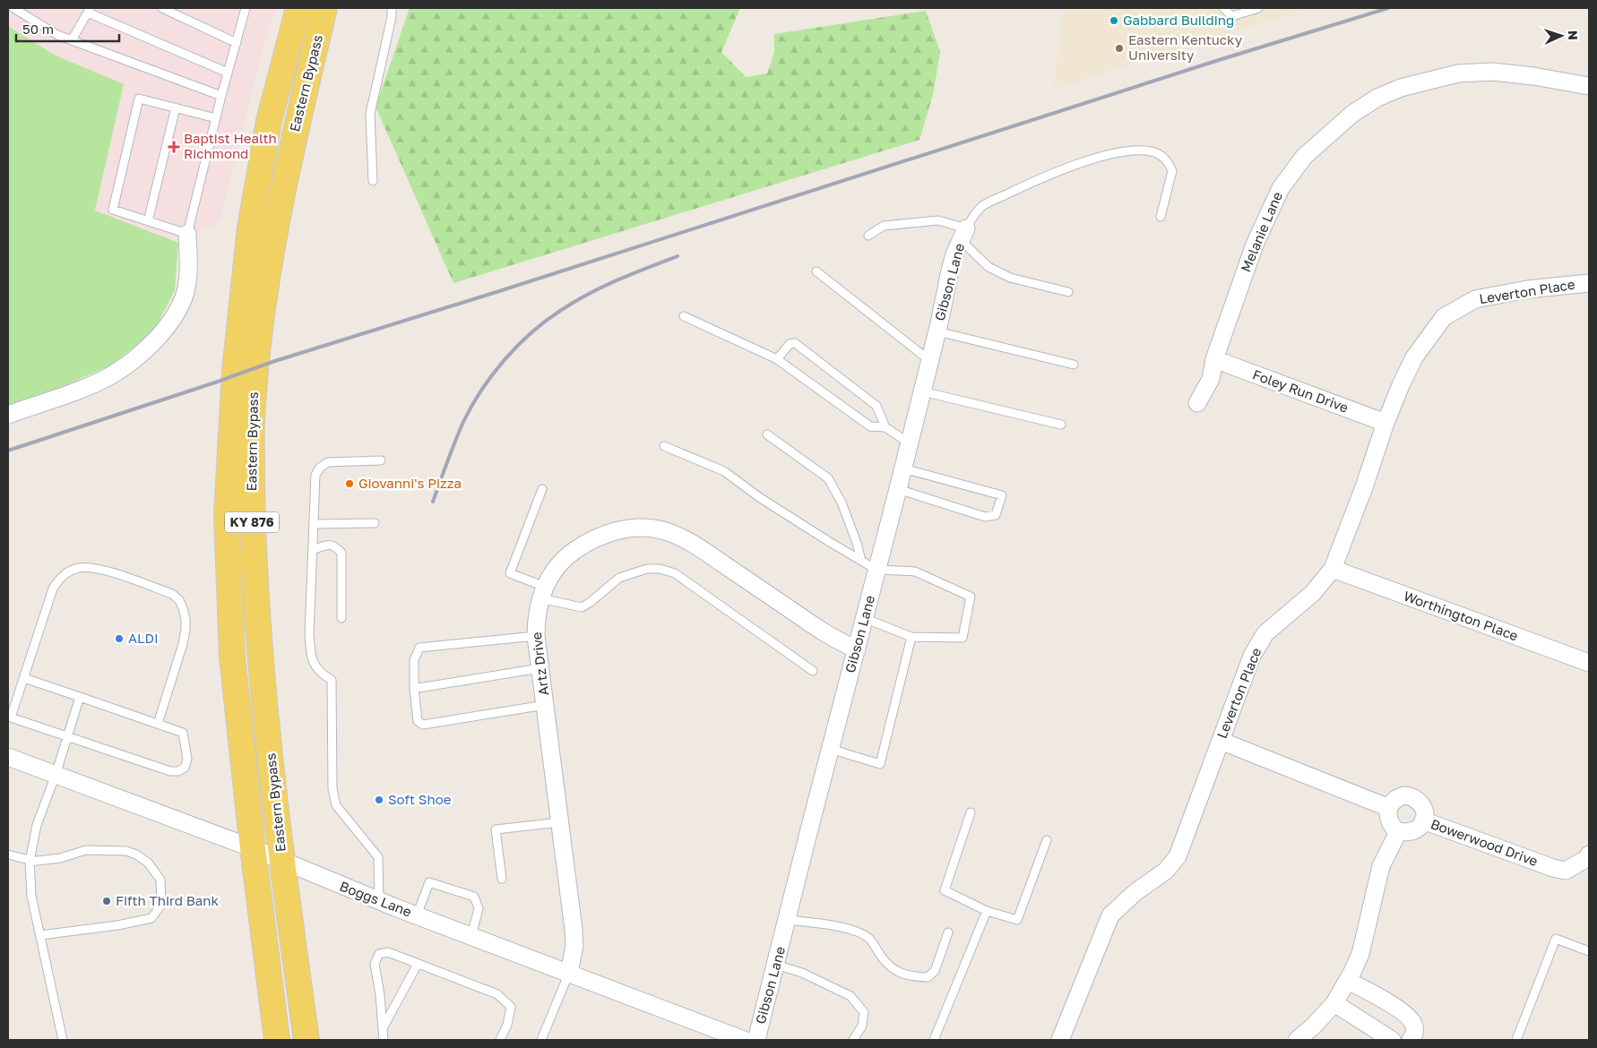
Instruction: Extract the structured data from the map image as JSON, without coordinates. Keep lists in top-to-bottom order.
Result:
{
  "streets": {
    "main road": ["Eastern Bypass", "KY 876"],
    "street": [
      "Melanie Lane",
      "Gibson Lane",
      "Leverton Place",
      "Foley Run Drive",
      "Worthington Place",
      "Artz Drive",
      "Bowerwood Drive",
      "Boggs Lane"
    ]
  },
  "crossings": [
    ["Eastern Bypass", "Boggs Lane"],
    ["Melanie Lane", "Foley Run Drive"],
    ["Gibson Lane", "Artz Drive"],
    ["Leverton Place", "Foley Run Drive"],
    ["Leverton Place", "Worthington Place"],
    ["Artz Drive", "Boggs Lane"]
  ],
  "places": {
    "other": [
      "Gabbard Building",
      "Eastern Kentucky University",
      "Giovanni's Pizza",
      "ALDI",
      "Soft Shoe",
      "Fifth Third Bank"
    ],
    "health": ["Baptist Health Richmond"]
  },
  "scale_bar": "50 m",
  "north": "right"
}
